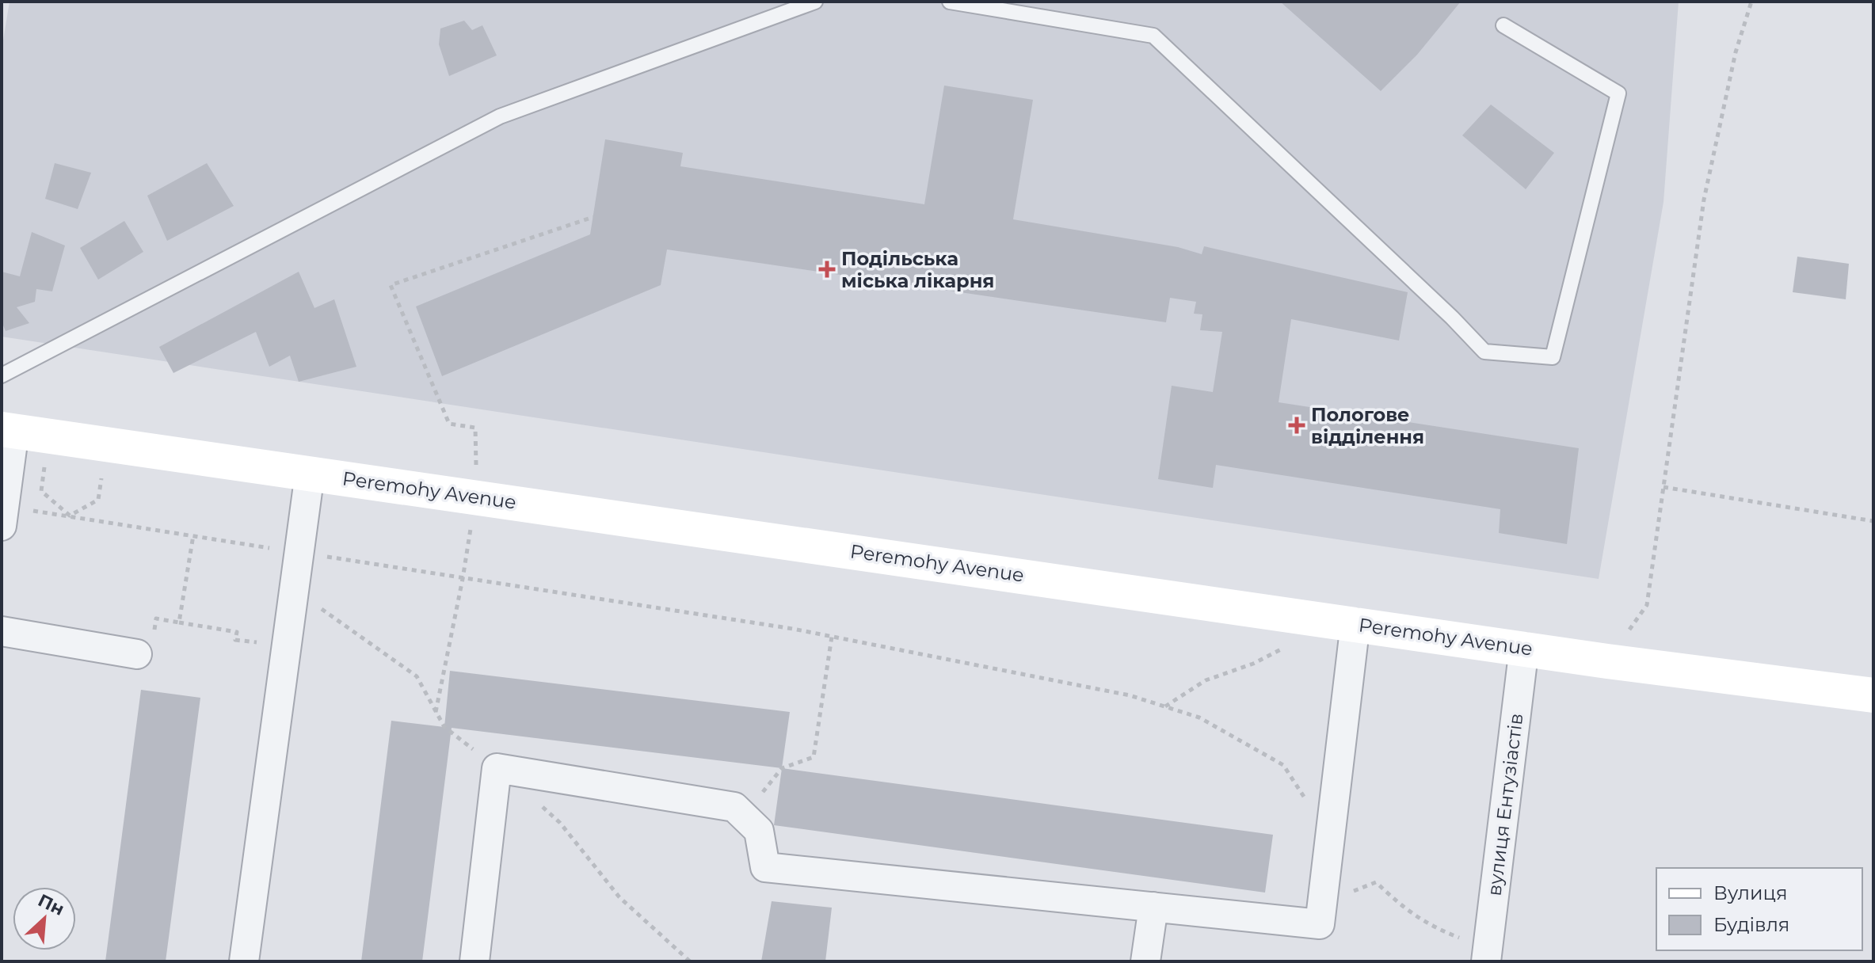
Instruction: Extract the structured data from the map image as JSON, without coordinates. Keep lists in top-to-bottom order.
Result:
{
  "streets": {
    "main road": ["Peremohy Avenue"],
    "street": ["вулиця Ентузіастів"]
  },
  "crossings": [
    ["Peremohy Avenue", "вулиця Ентузіастів"]
  ],
  "places": {
    "health": ["Подільська міська лікарня", "Пологове відділення"]
  },
  "legend": ["Вулиця", "Будівля"],
  "north": "top right"
}
